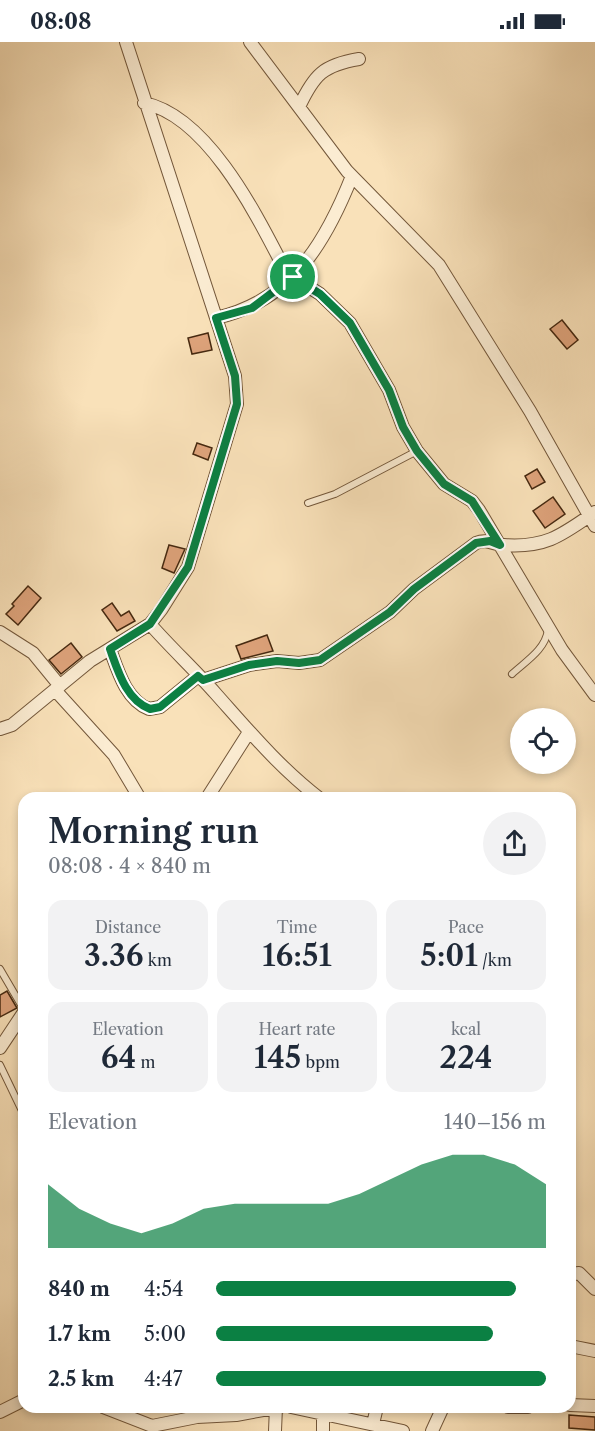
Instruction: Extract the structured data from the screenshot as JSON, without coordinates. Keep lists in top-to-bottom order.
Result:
{
  "page": {
    "status": "08:08",
    "heading": ["Morning run", "08:08 · 4 × 840 m"],
    "stats": [
      ["Distance", "3.36 km"],
      ["Time", "16:51"],
      ["Pace", "5:01 /km"],
      ["Elevation", "64 m"],
      ["Heart rate", "145 bpm"],
      ["kcal", "224"]
    ],
    "chart": ["Elevation", "140–156 m"],
    "list": [
      {
        "name": "840 m",
        "note": "4:54"
      },
      {
        "name": "1.7 km",
        "note": "5:00"
      },
      {
        "name": "2.5 km",
        "note": "4:47"
      }
    ]
  }
}
